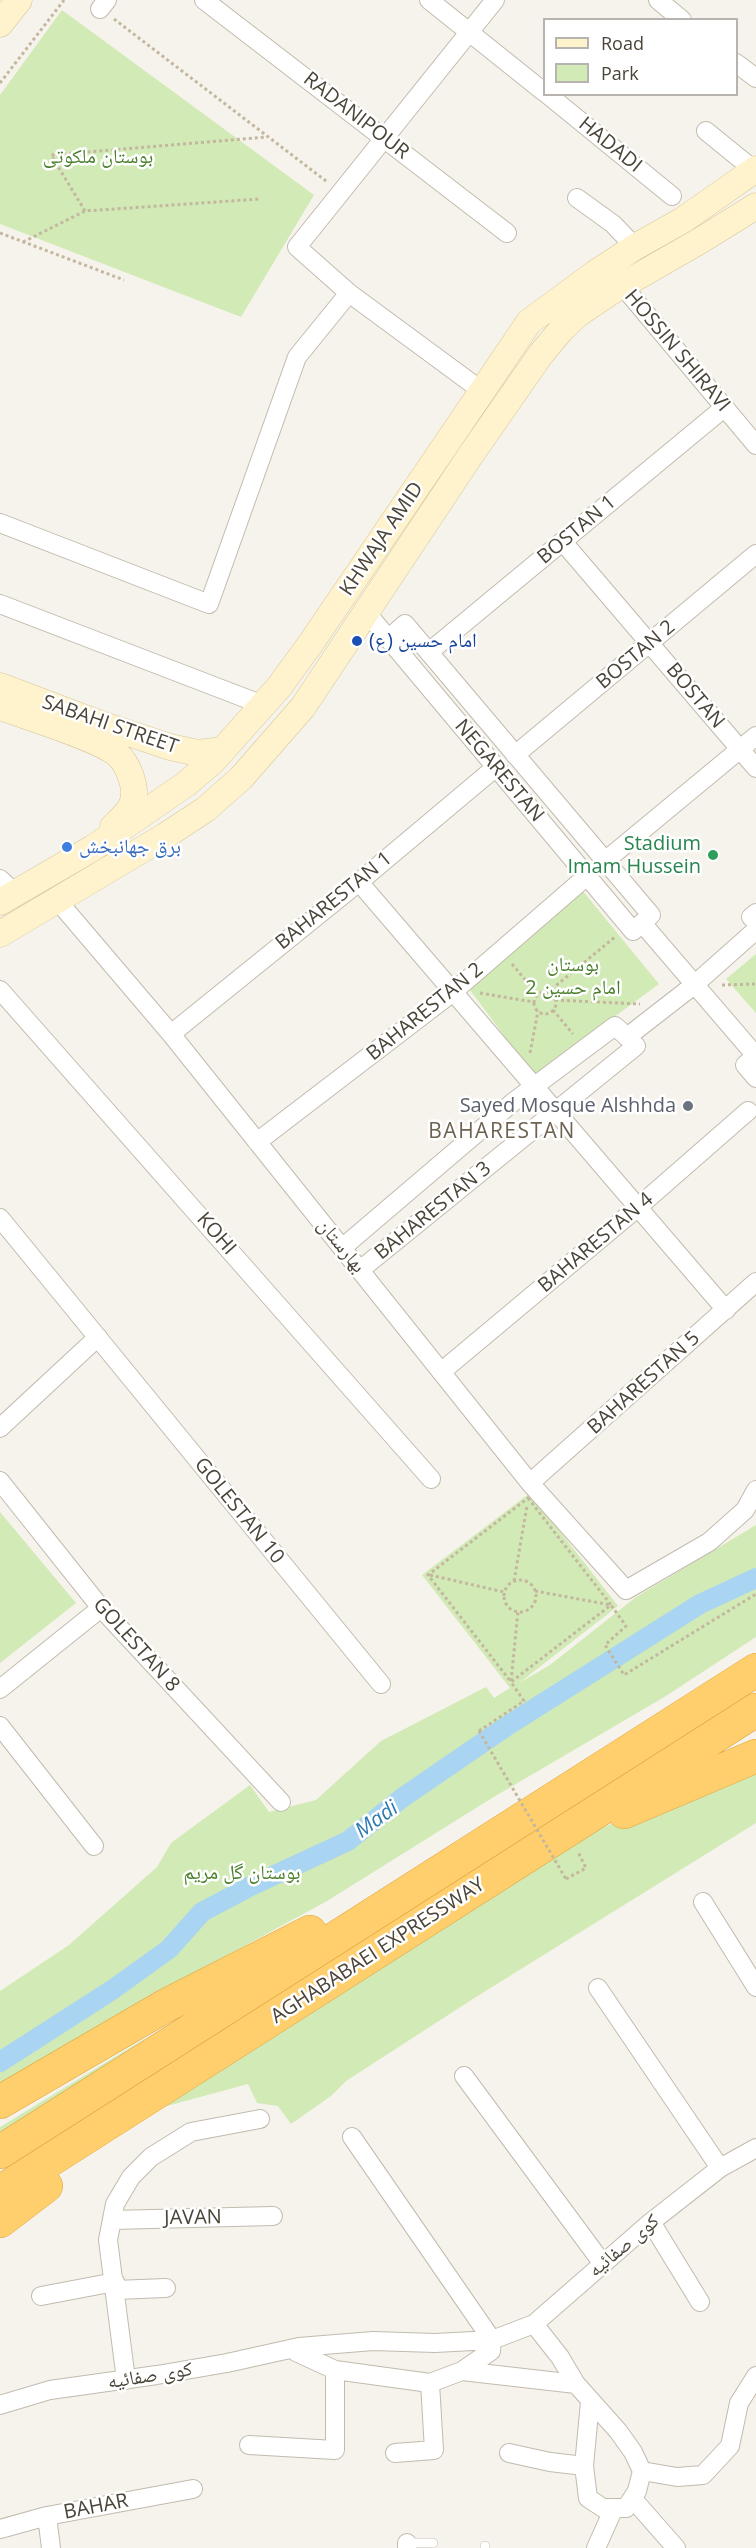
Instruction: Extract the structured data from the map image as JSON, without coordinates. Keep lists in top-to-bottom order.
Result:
{
  "streets": {
    "highway": ["AGHABABAEI EXPRESSWAY"],
    "main road": ["KHWAJA AMID", "SABAHI STREET"],
    "street": [
      "RADANIPOUR",
      "HADADI",
      "HOSSIN SHIRAVI",
      "BOSTAN 1",
      "BOSTAN 2",
      "BOSTAN",
      "NEGARESTAN",
      "BAHARESTAN 1",
      "BAHARESTAN 2",
      "BAHARESTAN 3",
      "KOHI",
      "BAHARESTAN 4",
      "بهارستان",
      "BAHARESTAN 5",
      "GOLESTAN 10",
      "GOLESTAN 8",
      "JAVAN",
      "کوی صفائیه",
      "BAHAR"
    ]
  },
  "crossings": [
    ["HOSSIN SHIRAVI", "BOSTAN 1"],
    ["HOSSIN SHIRAVI", "KHWAJA AMID"],
    ["BOSTAN 1", "BOSTAN"],
    ["KHWAJA AMID", "SABAHI STREET"],
    ["KHWAJA AMID", "NEGARESTAN"],
    ["KHWAJA AMID", "بهارستان"],
    ["BOSTAN 2", "BOSTAN"],
    ["NEGARESTAN", "BAHARESTAN 1"],
    ["NEGARESTAN", "BAHARESTAN 2"],
    ["BAHARESTAN 1", "بهارستان"],
    ["BAHARESTAN 2", "بهارستان"],
    ["BAHARESTAN 3", "بهارستان"],
    ["BAHARESTAN 4", "بهارستان"],
    ["بهارستان", "BAHARESTAN 5"]
  ],
  "districts": ["BAHARESTAN"],
  "water": ["Madi"],
  "parks": ["بوستان ملکوتی", "بوستان امام حسین 2", "بوستان گل مریم"],
  "places": [
    "امام حسین (ع)",
    "برق جهانبخش",
    "Stadium Imam Hussein",
    "Sayed Mosque Alshhda"
  ],
  "legend": ["Road", "Park"]
}
